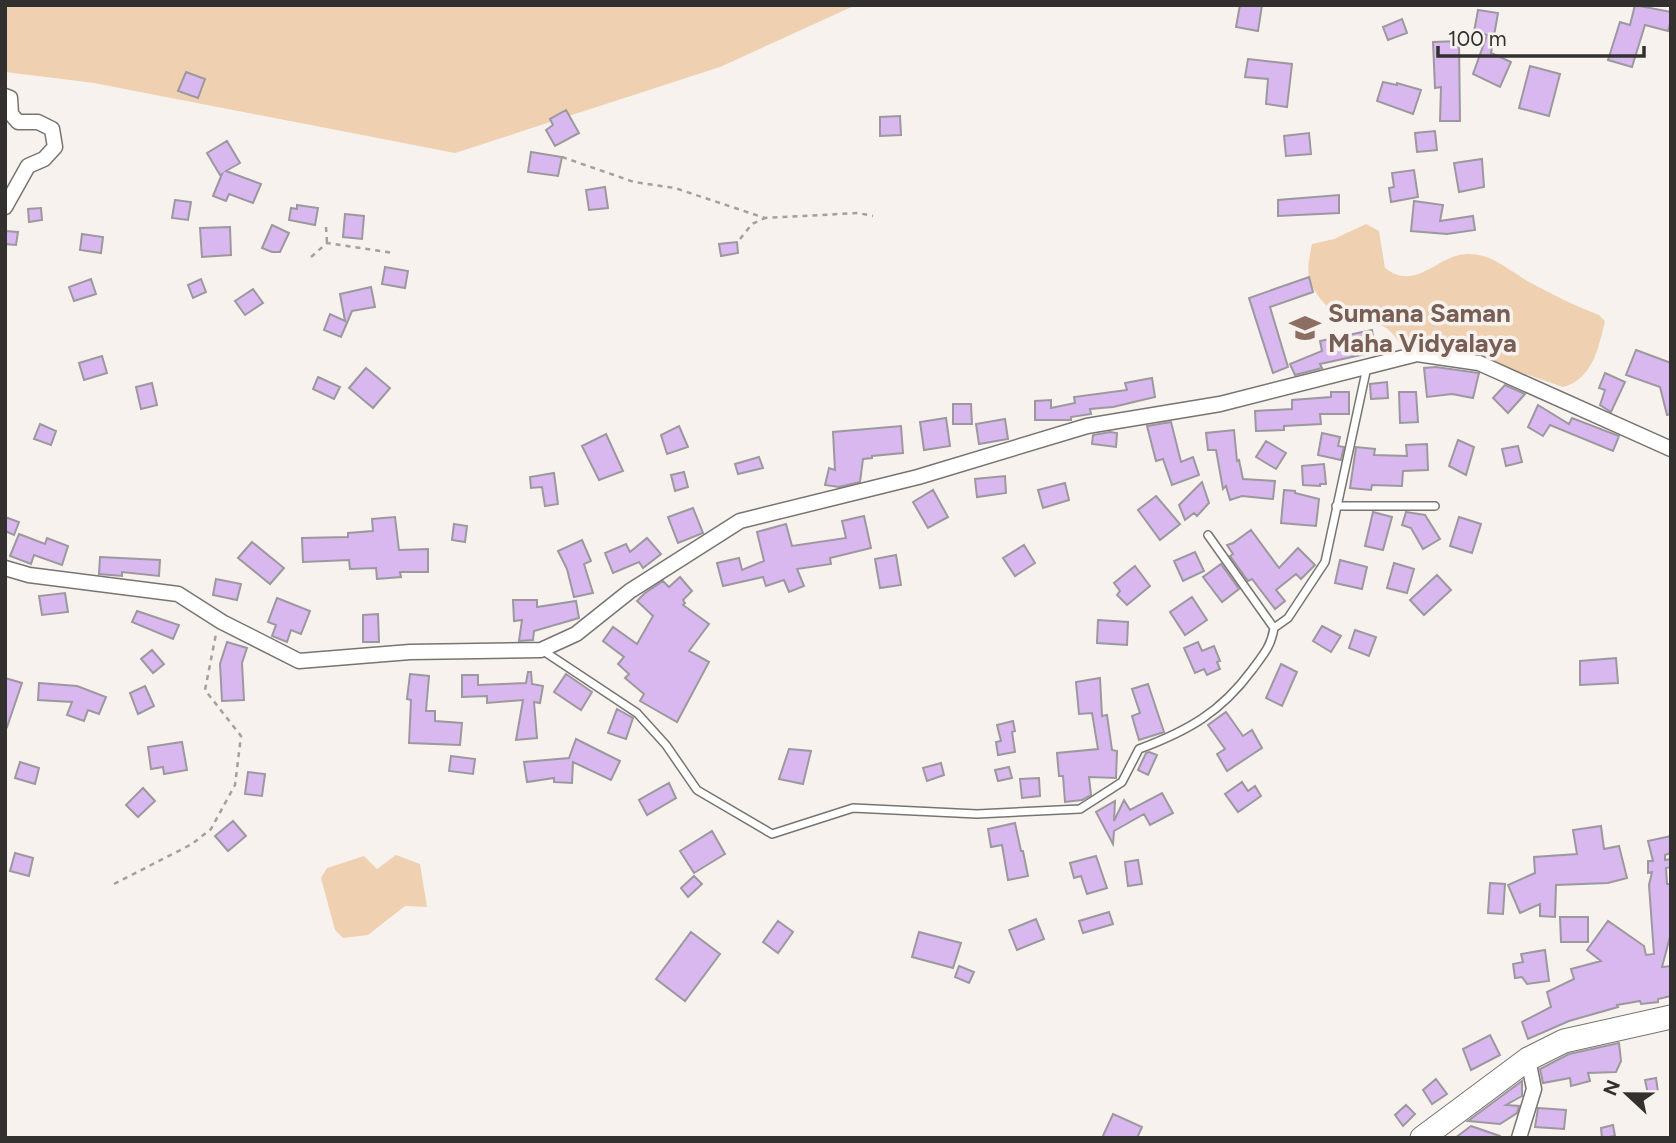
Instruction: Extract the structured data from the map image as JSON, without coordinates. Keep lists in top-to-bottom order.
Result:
{
  "places": {
    "school or university": ["Sumana Saman Maha Vidyalaya"]
  },
  "scale_bar": "100 m",
  "north": "left"
}
